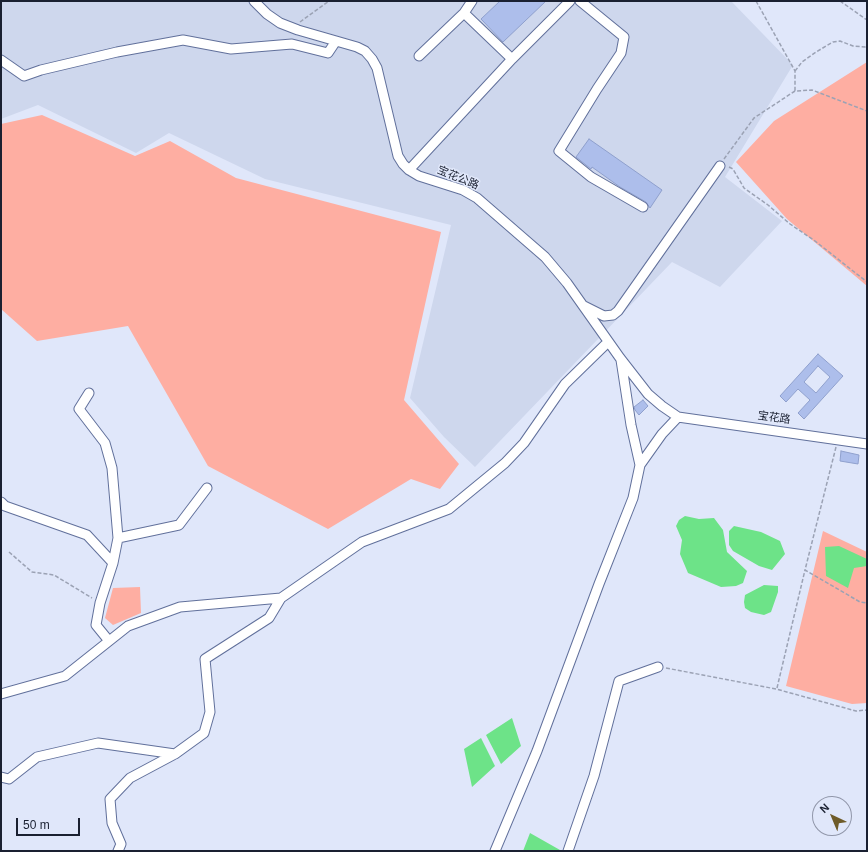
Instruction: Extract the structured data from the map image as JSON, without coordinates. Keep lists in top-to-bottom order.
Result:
{
  "streets": {
    "street": ["宝花公路", "宝花路"]
  },
  "crossings": [
    ["宝花公路", "宝花路"]
  ],
  "scale_bar": "50 m",
  "north": "top left"
}
